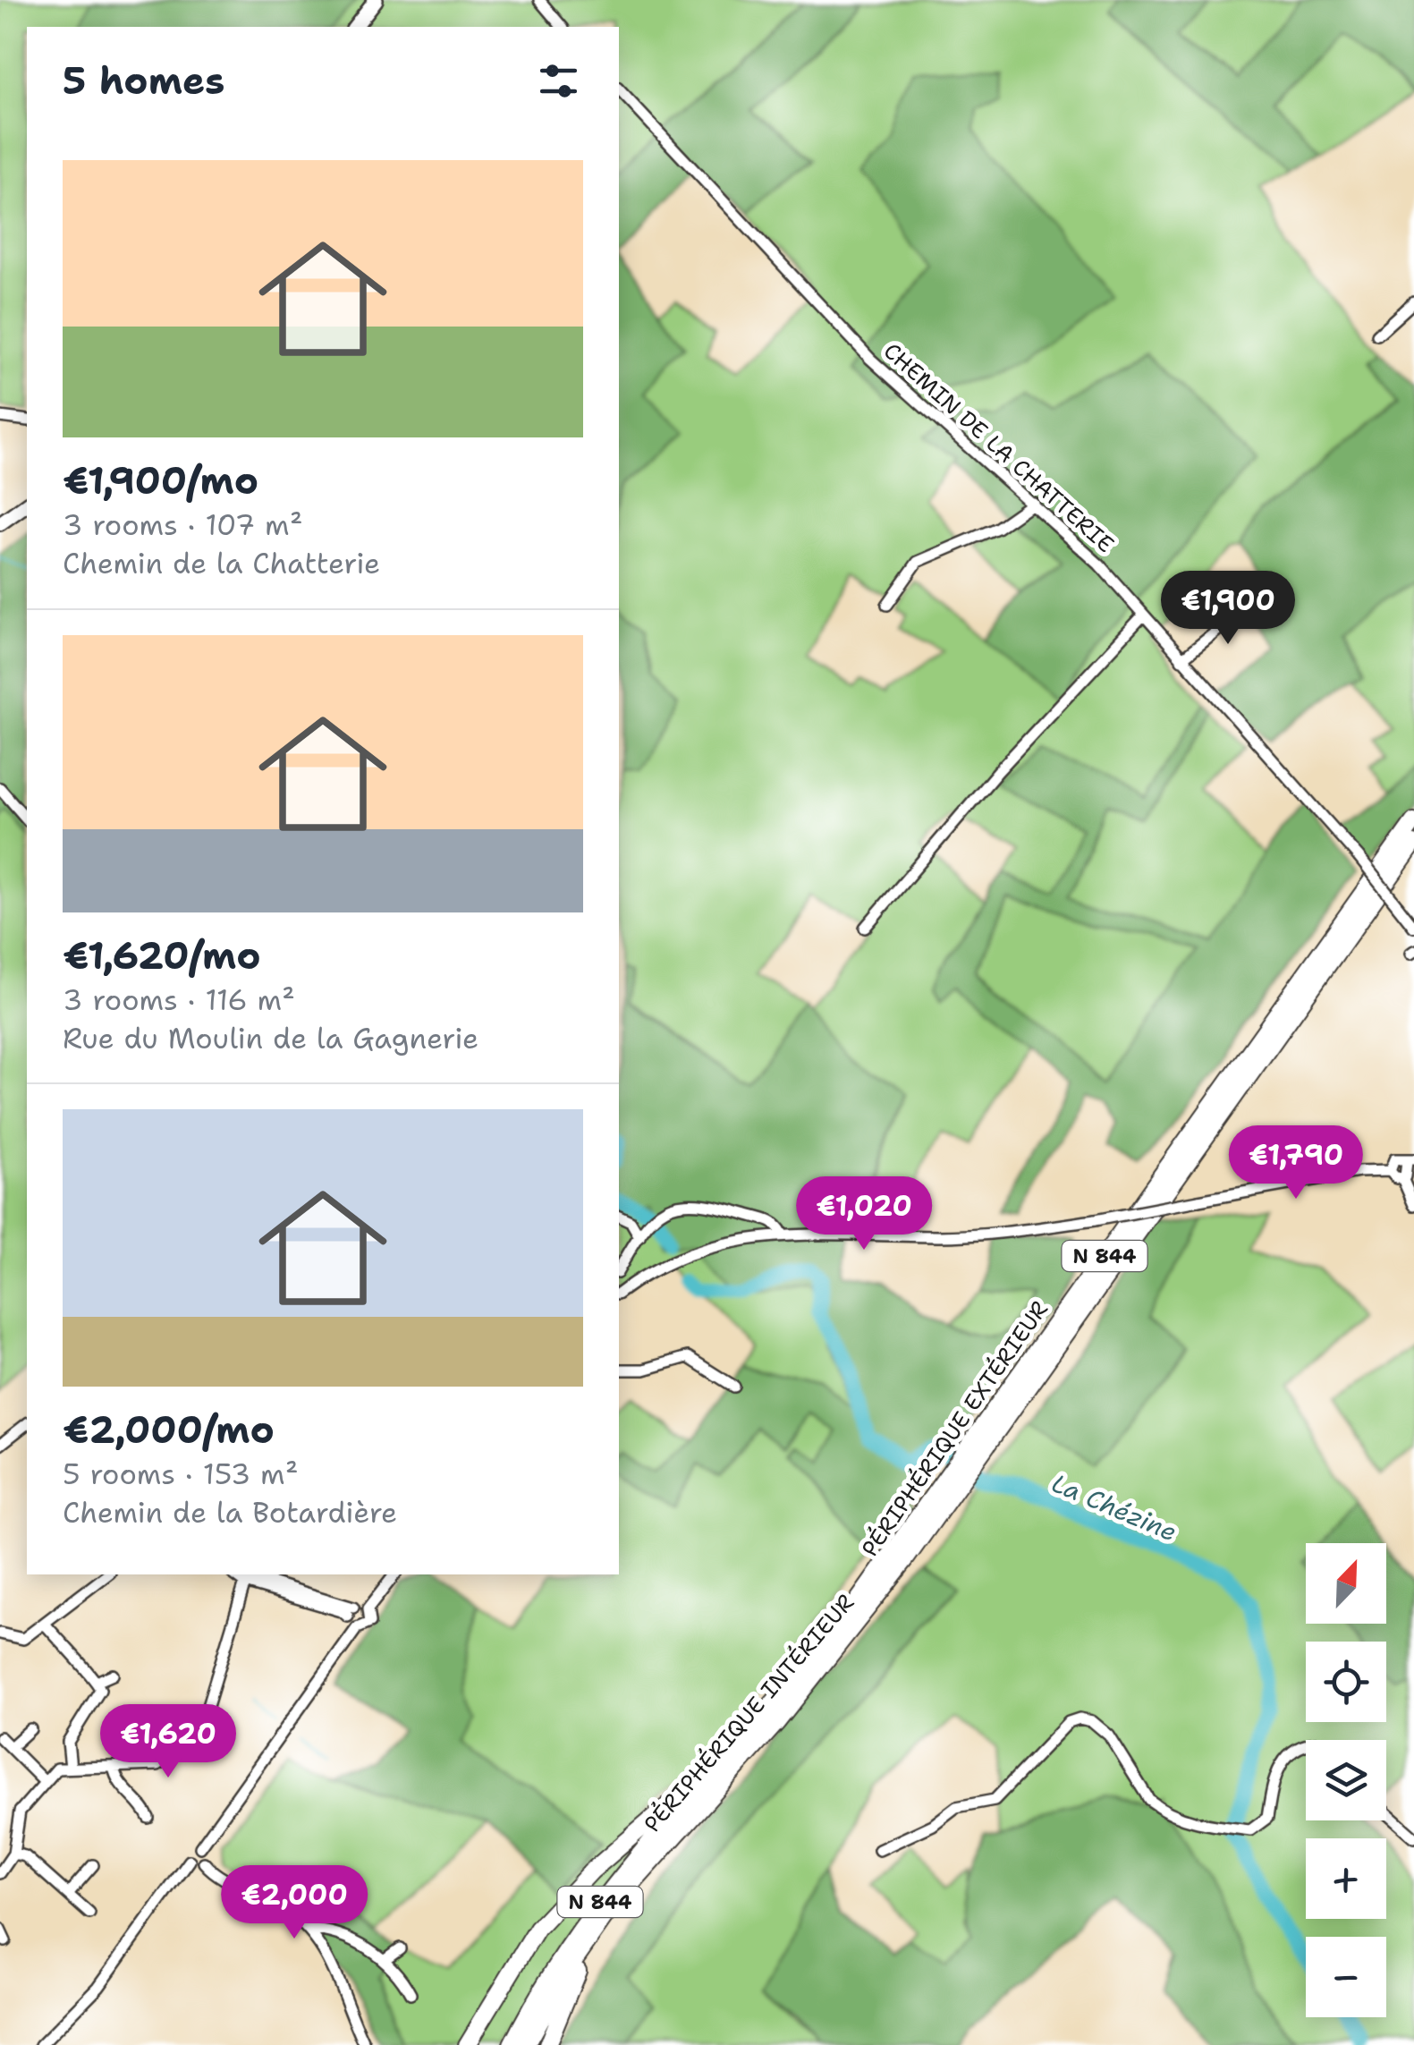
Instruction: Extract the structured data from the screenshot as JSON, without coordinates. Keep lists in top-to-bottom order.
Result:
{
  "streets": {
    "highway": ["N 844", "PÉRIPHÉRIQUE EXTÉRIEUR", "PÉRIPHÉRIQUE INTÉRIEUR"],
    "street": ["CHEMIN DE LA CHATTERIE"]
  },
  "crossings": [
    ["PÉRIPHÉRIQUE EXTÉRIEUR", "PÉRIPHÉRIQUE INTÉRIEUR"]
  ],
  "water": ["La Chézine"],
  "north": "top right",
  "page": {
    "heading": "5 homes",
    "list": [
      {
        "name": "€1,900/mo",
        "note": "3 rooms · 107 m² · Chemin de la Chatterie"
      },
      {
        "name": "€1,620/mo",
        "note": "3 rooms · 116 m² · Rue du Moulin de la Gagnerie"
      },
      {
        "name": "€2,000/mo",
        "note": "5 rooms · 153 m² · Chemin de la Botardière"
      }
    ],
    "price": [
      "€1,900",
      "€1,790",
      "€1,020",
      "€1,620",
      "€2,000"
    ],
    "map_buttons": ["+", "−"]
  }
}
